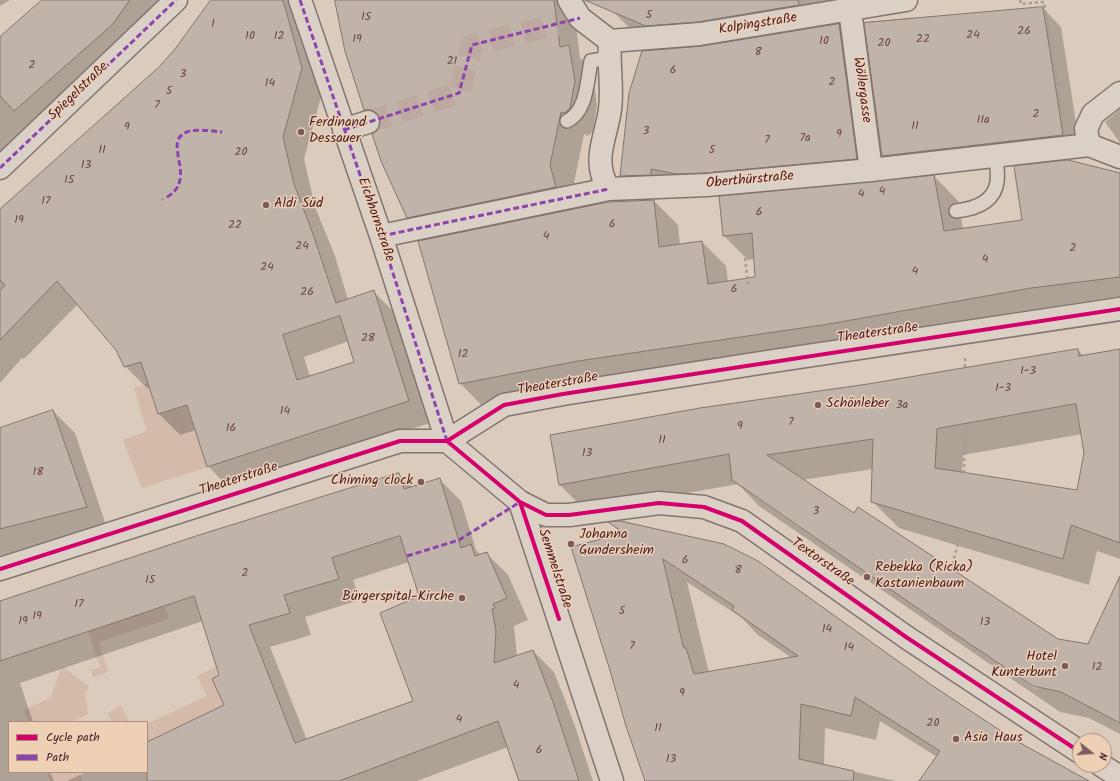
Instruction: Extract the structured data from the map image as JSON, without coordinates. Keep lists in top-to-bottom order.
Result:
{
  "streets": {
    "street": [
      "Kolpingstraße",
      "Wöllergasse",
      "Spiegelstraße",
      "Oberthürstraße",
      "Eichhornstraße",
      "Theaterstraße",
      "Textorstraße",
      "Semmelstraße"
    ]
  },
  "crossings": [
    ["Kolpingstraße", "Wöllergasse"],
    ["Wöllergasse", "Oberthürstraße"],
    ["Oberthürstraße", "Eichhornstraße"],
    ["Eichhornstraße", "Theaterstraße"],
    ["Textorstraße", "Semmelstraße"]
  ],
  "places": [
    "Ferdinand Dessauer",
    "Aldi Süd",
    "Schönleber",
    "Chiming clock",
    "Johanna Gundersheim",
    "Rebekka (Ricka) Kastanienbaum",
    "Bürgerspital-Kirche",
    "Hotel Kunterbunt",
    "Asia Haus"
  ],
  "house_numbers": [
    "5",
    "15",
    "1",
    "26",
    "24",
    "10",
    "12",
    "19",
    "22",
    "10",
    "20",
    "8",
    "21",
    "2",
    "6",
    "3",
    "2",
    "14",
    "5",
    "7",
    "2",
    "11a",
    "11",
    "9",
    "3",
    "9",
    "7a",
    "7",
    "11",
    "5",
    "20",
    "13",
    "15",
    "4",
    "4",
    "17",
    "6",
    "19",
    "6",
    "22",
    "4",
    "24",
    "2",
    "4",
    "24",
    "4",
    "6",
    "26",
    "28",
    "12",
    "1-3",
    "1-3",
    "3a",
    "14",
    "7",
    "9",
    "16",
    "11",
    "13",
    "18",
    "3",
    "6",
    "8",
    "2",
    "15",
    "17",
    "5",
    "19",
    "19",
    "13",
    "14",
    "7",
    "14",
    "12",
    "4",
    "9",
    "4",
    "20",
    "11",
    "6",
    "13"
  ],
  "legend": ["Cycle path", "Path"],
  "north": "right"
}
